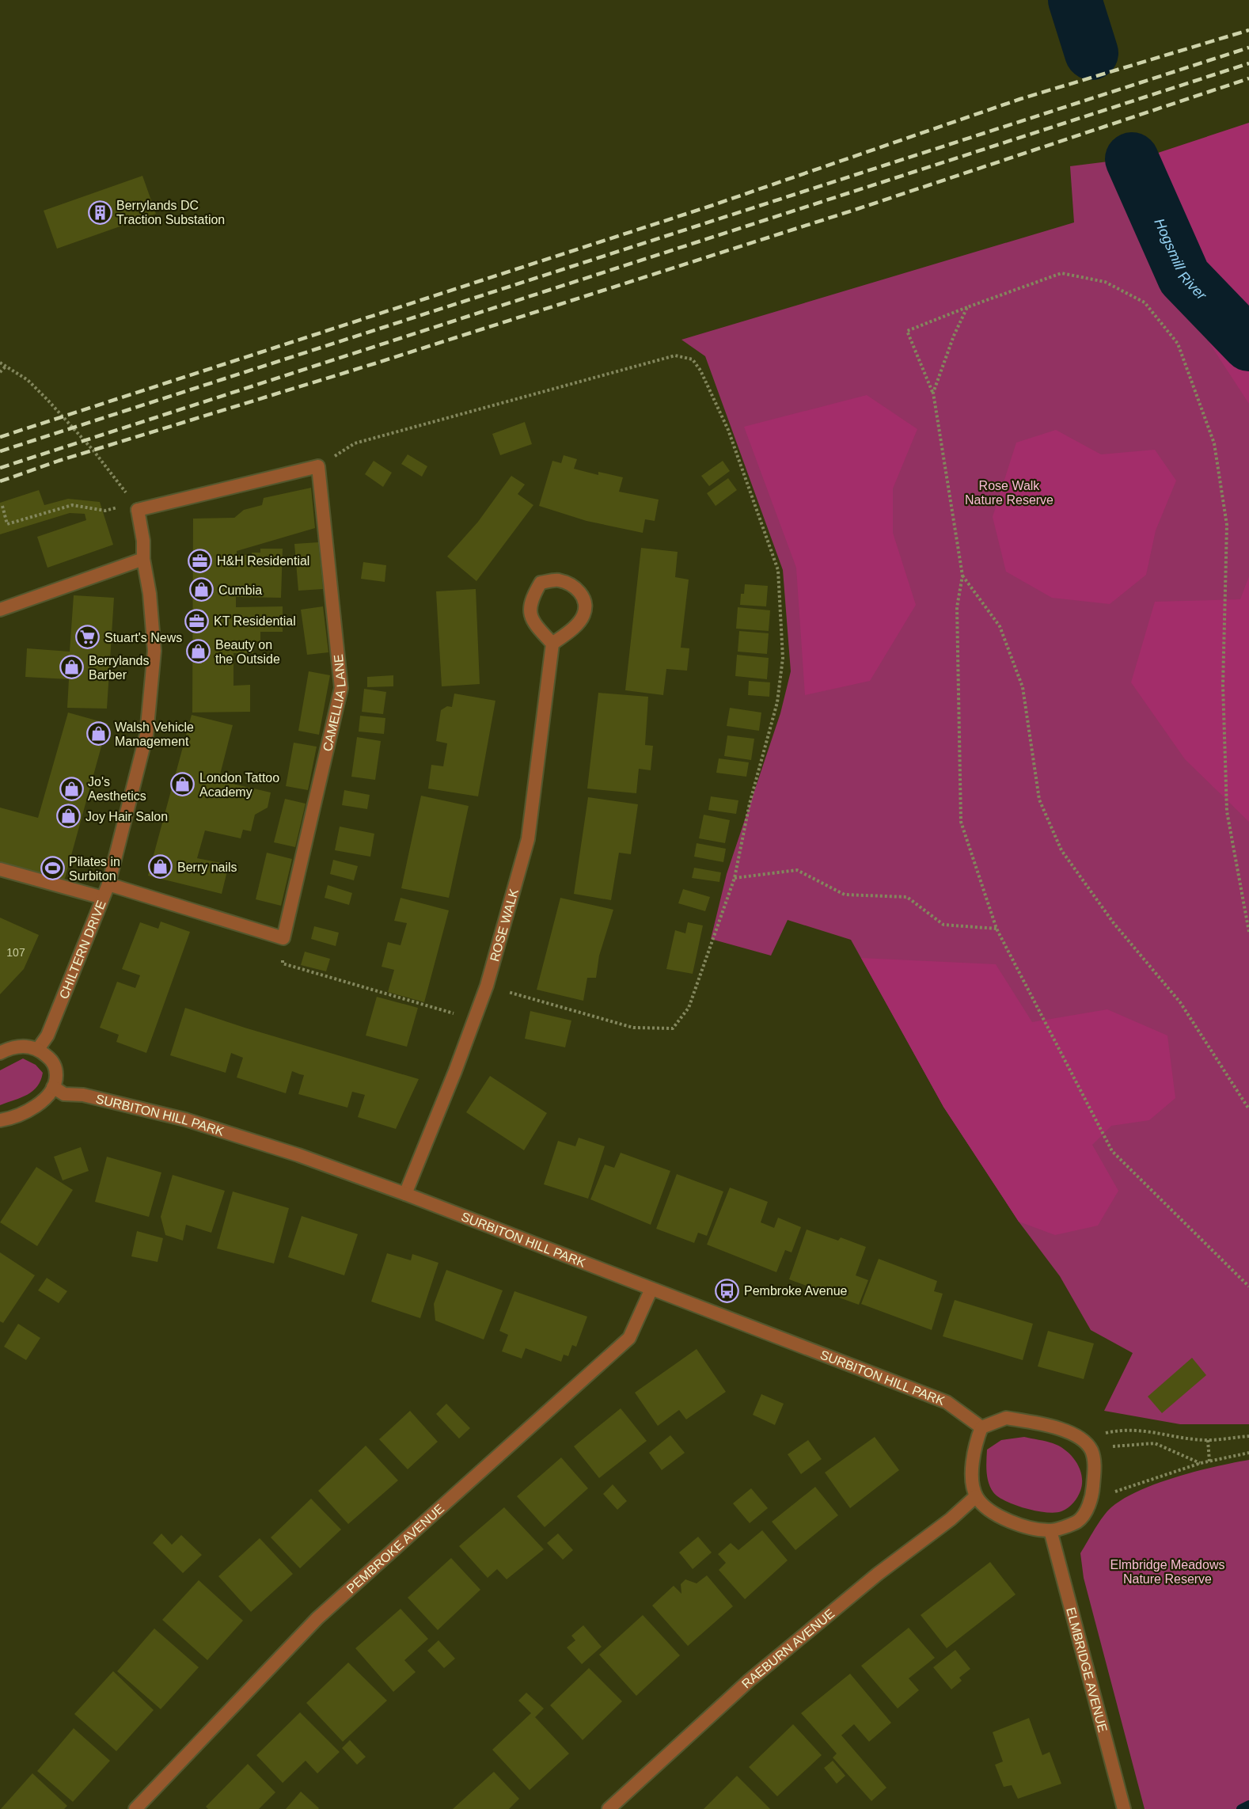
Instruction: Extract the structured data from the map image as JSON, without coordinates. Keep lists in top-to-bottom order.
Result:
{
  "streets": {
    "street": [
      "CAMELLIA LANE",
      "ROSE WALK",
      "CHILTERN DRIVE",
      "SURBITON HILL PARK",
      "PEMBROKE AVENUE",
      "RAEBURN AVENUE",
      "ELMBRIDGE AVENUE"
    ]
  },
  "crossings": [
    ["ROSE WALK", "SURBITON HILL PARK"],
    ["SURBITON HILL PARK", "PEMBROKE AVENUE"],
    ["SURBITON HILL PARK", "RAEBURN AVENUE"],
    ["SURBITON HILL PARK", "ELMBRIDGE AVENUE"],
    ["RAEBURN AVENUE", "ELMBRIDGE AVENUE"]
  ],
  "water": ["Hogsmill River"],
  "parks": ["Rose Walk Nature Reserve", "Elmbridge Meadows Nature Reserve"],
  "places": {
    "building": ["Berrylands DC Traction Substation"],
    "office": ["H&H Residential", "KT Residential"],
    "shop": [
      "Cumbia",
      "Beauty on the Outside",
      "Berrylands Barber",
      "Walsh Vehicle Management",
      "London Tattoo Academy",
      "Jo's Aesthetics",
      "Joy Hair Salon",
      "Berry nails"
    ],
    "supermarket": ["Stuart's News"],
    "sports": ["Pilates in Surbiton"],
    "bus stop": ["Pembroke Avenue"]
  },
  "house_numbers": ["107"]
}
